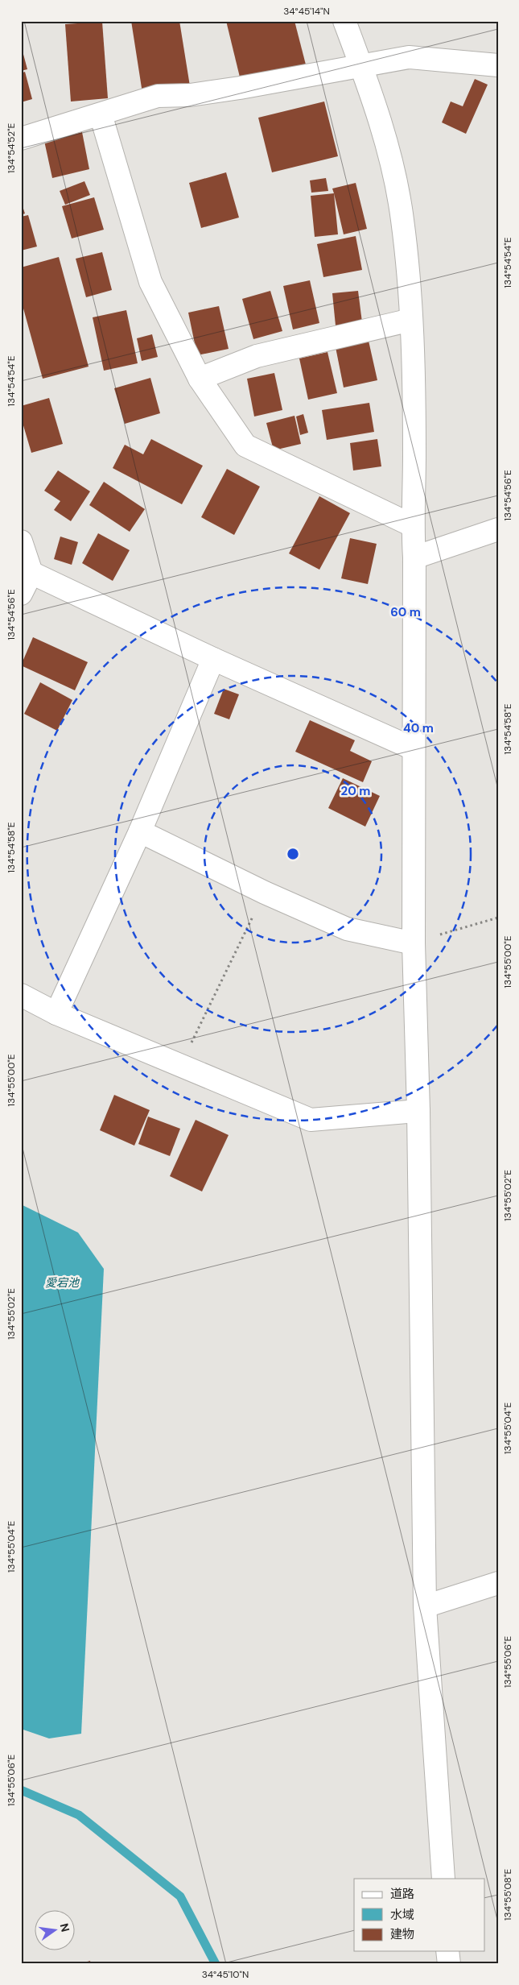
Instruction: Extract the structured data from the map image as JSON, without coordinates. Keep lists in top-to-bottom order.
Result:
{
  "water": ["愛宕池"],
  "legend": ["道路", "水域", "建物"],
  "north": "right",
  "coordinates": [
    "34°45'14\"N",
    "134°54'52\"E",
    "134°54'54\"E",
    "134°54'56\"E",
    "134°54'58\"E",
    "134°55'00\"E",
    "134°55'02\"E",
    "134°55'04\"E",
    "134°55'06\"E",
    "134°55'08\"E",
    "34°45'10\"N"
  ],
  "rings": ["60 m", "40 m", "20 m"]
}
